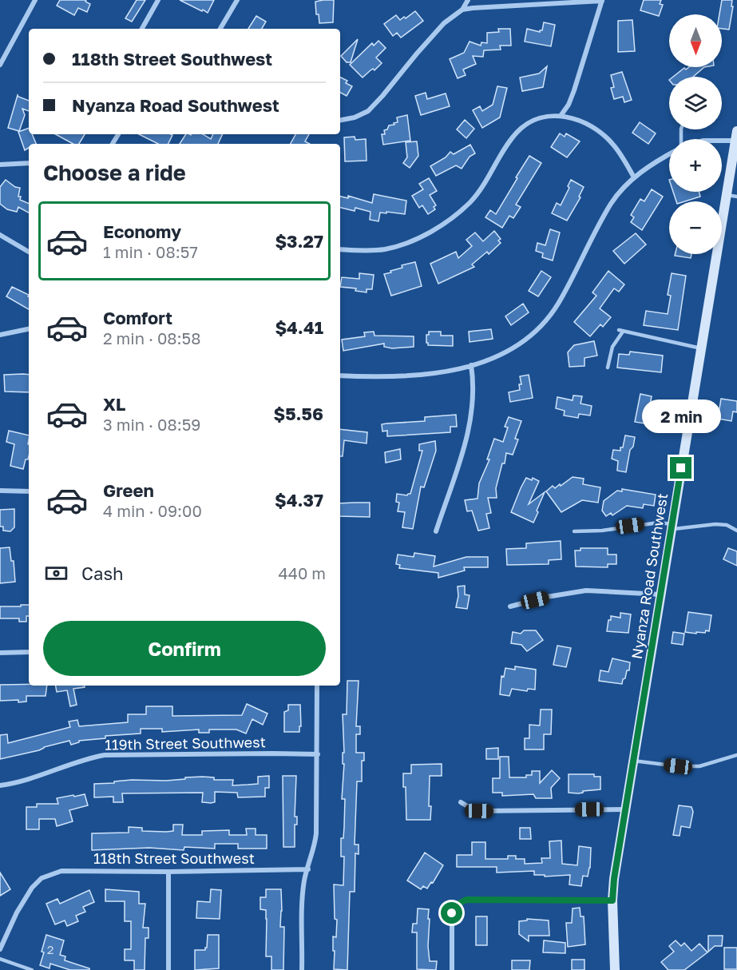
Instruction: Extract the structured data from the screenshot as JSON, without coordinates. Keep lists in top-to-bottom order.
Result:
{
  "streets": {
    "street": ["Nyanza Road Southwest", "119th Street Southwest", "118th Street Southwest"]
  },
  "house_numbers": ["2"],
  "north": "bottom",
  "page": {
    "map_buttons": ["+", "−"],
    "banner": ["118th Street Southwest", "Nyanza Road Southwest"],
    "heading": "Choose a ride",
    "list": [
      {
        "name": "Economy",
        "note": "1 min · 08:57",
        "value": "$3.27"
      },
      {
        "name": "Comfort",
        "note": "2 min · 08:58",
        "value": "$4.41"
      },
      {
        "name": "XL",
        "note": "3 min · 08:59",
        "value": "$5.56"
      },
      {
        "name": "Green",
        "note": "4 min · 09:00",
        "value": "$4.37"
      }
    ],
    "bubble": "2 min",
    "pay": ["Cash", "440 m"],
    "buttons": "Confirm"
  }
}
